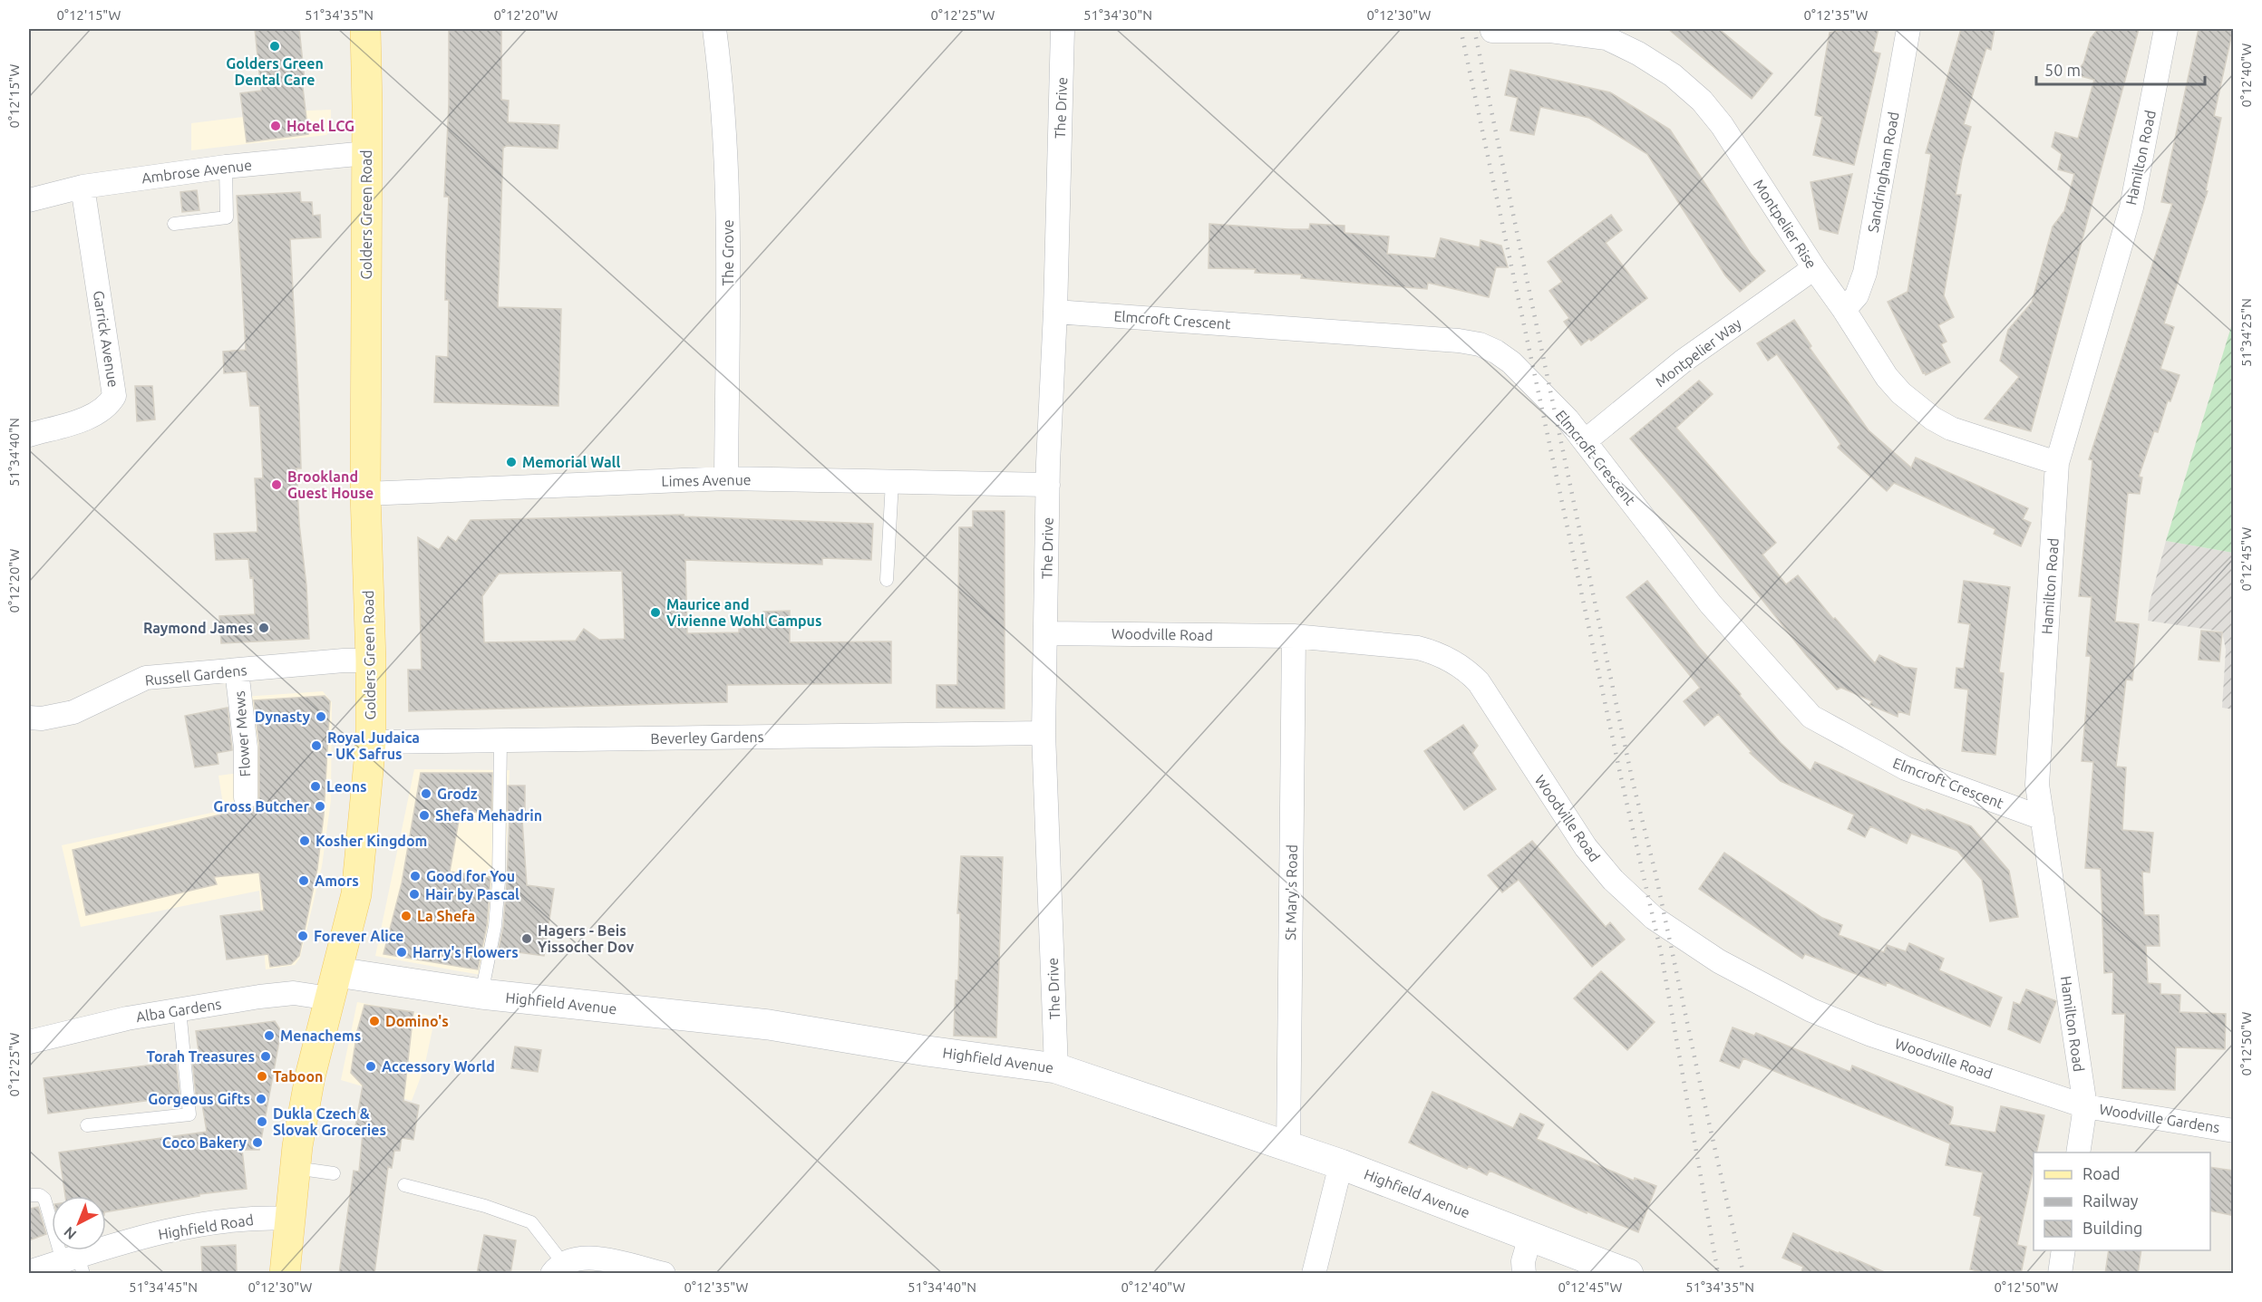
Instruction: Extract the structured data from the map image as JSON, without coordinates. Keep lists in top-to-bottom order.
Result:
{
  "streets": {
    "main road": ["Golders Green Road"],
    "street": [
      "The Drive",
      "Hamilton Road",
      "Ambrose Avenue",
      "Sandringham Road",
      "Montpelier Rise",
      "The Grove",
      "Elmcroft Crescent",
      "Garrick Avenue",
      "Montpelier Way",
      "Limes Avenue",
      "Woodville Road",
      "Russell Gardens",
      "Flower Mews",
      "Beverley Gardens",
      "St Mary's Road",
      "Highfield Avenue",
      "Alba Gardens",
      "Woodville Gardens",
      "Highfield Road"
    ]
  },
  "crossings": [
    ["The Drive", "Elmcroft Crescent"],
    ["The Drive", "Limes Avenue"],
    ["The Drive", "Woodville Road"],
    ["The Drive", "Beverley Gardens"],
    ["The Drive", "Highfield Avenue"],
    ["Hamilton Road", "Montpelier Rise"],
    ["Hamilton Road", "Elmcroft Crescent"],
    ["Hamilton Road", "Woodville Road"],
    ["Hamilton Road", "Woodville Gardens"],
    ["Ambrose Avenue", "Golders Green Road"],
    ["Ambrose Avenue", "Garrick Avenue"],
    ["Sandringham Road", "Montpelier Rise"],
    ["Golders Green Road", "Limes Avenue"],
    ["Golders Green Road", "Russell Gardens"],
    ["Golders Green Road", "Beverley Gardens"],
    ["Golders Green Road", "Highfield Avenue"],
    ["Golders Green Road", "Alba Gardens"],
    ["Golders Green Road", "Highfield Road"],
    ["Montpelier Rise", "Montpelier Way"],
    ["The Grove", "Limes Avenue"],
    ["Elmcroft Crescent", "Montpelier Way"],
    ["Woodville Road", "St Mary's Road"],
    ["Woodville Road", "Woodville Gardens"],
    ["Russell Gardens", "Flower Mews"],
    ["St Mary's Road", "Highfield Avenue"],
    ["Highfield Avenue", "Alba Gardens"]
  ],
  "places": [
    "Golders Green Dental Care",
    "Hotel LCG",
    "Memorial Wall",
    "Brookland Guest House",
    "Maurice and Vivienne Wohl Campus",
    "Raymond James",
    "Dynasty",
    "Royal Judaica - UK Safrus",
    "Leons",
    "Grodz",
    "Gross Butcher",
    "Shefa Mehadrin",
    "Kosher Kingdom",
    "Good for You",
    "Amors",
    "Hair by Pascal",
    "La Shefa",
    "Forever Alice",
    "Hagers - Beis Yissocher Dov",
    "Harry's Flowers",
    "Domino's",
    "Menachems",
    "Torah Treasures",
    "Accessory World",
    "Taboon",
    "Gorgeous Gifts",
    "Dukla Czech & Slovak Groceries",
    "Coco Bakery"
  ],
  "legend": ["Road", "Railway", "Building"],
  "scale_bar": "50 m",
  "north": "bottom left",
  "coordinates": [
    "0°12'15\"W",
    "51°34'35\"N",
    "0°12'20\"W",
    "0°12'25\"W",
    "51°34'30\"N",
    "0°12'30\"W",
    "0°12'35\"W",
    "0°12'40\"W",
    "51°34'25\"N",
    "51°34'40\"N",
    "0°12'45\"W",
    "0°12'50\"W",
    "51°34'45\"N"
  ]
}
